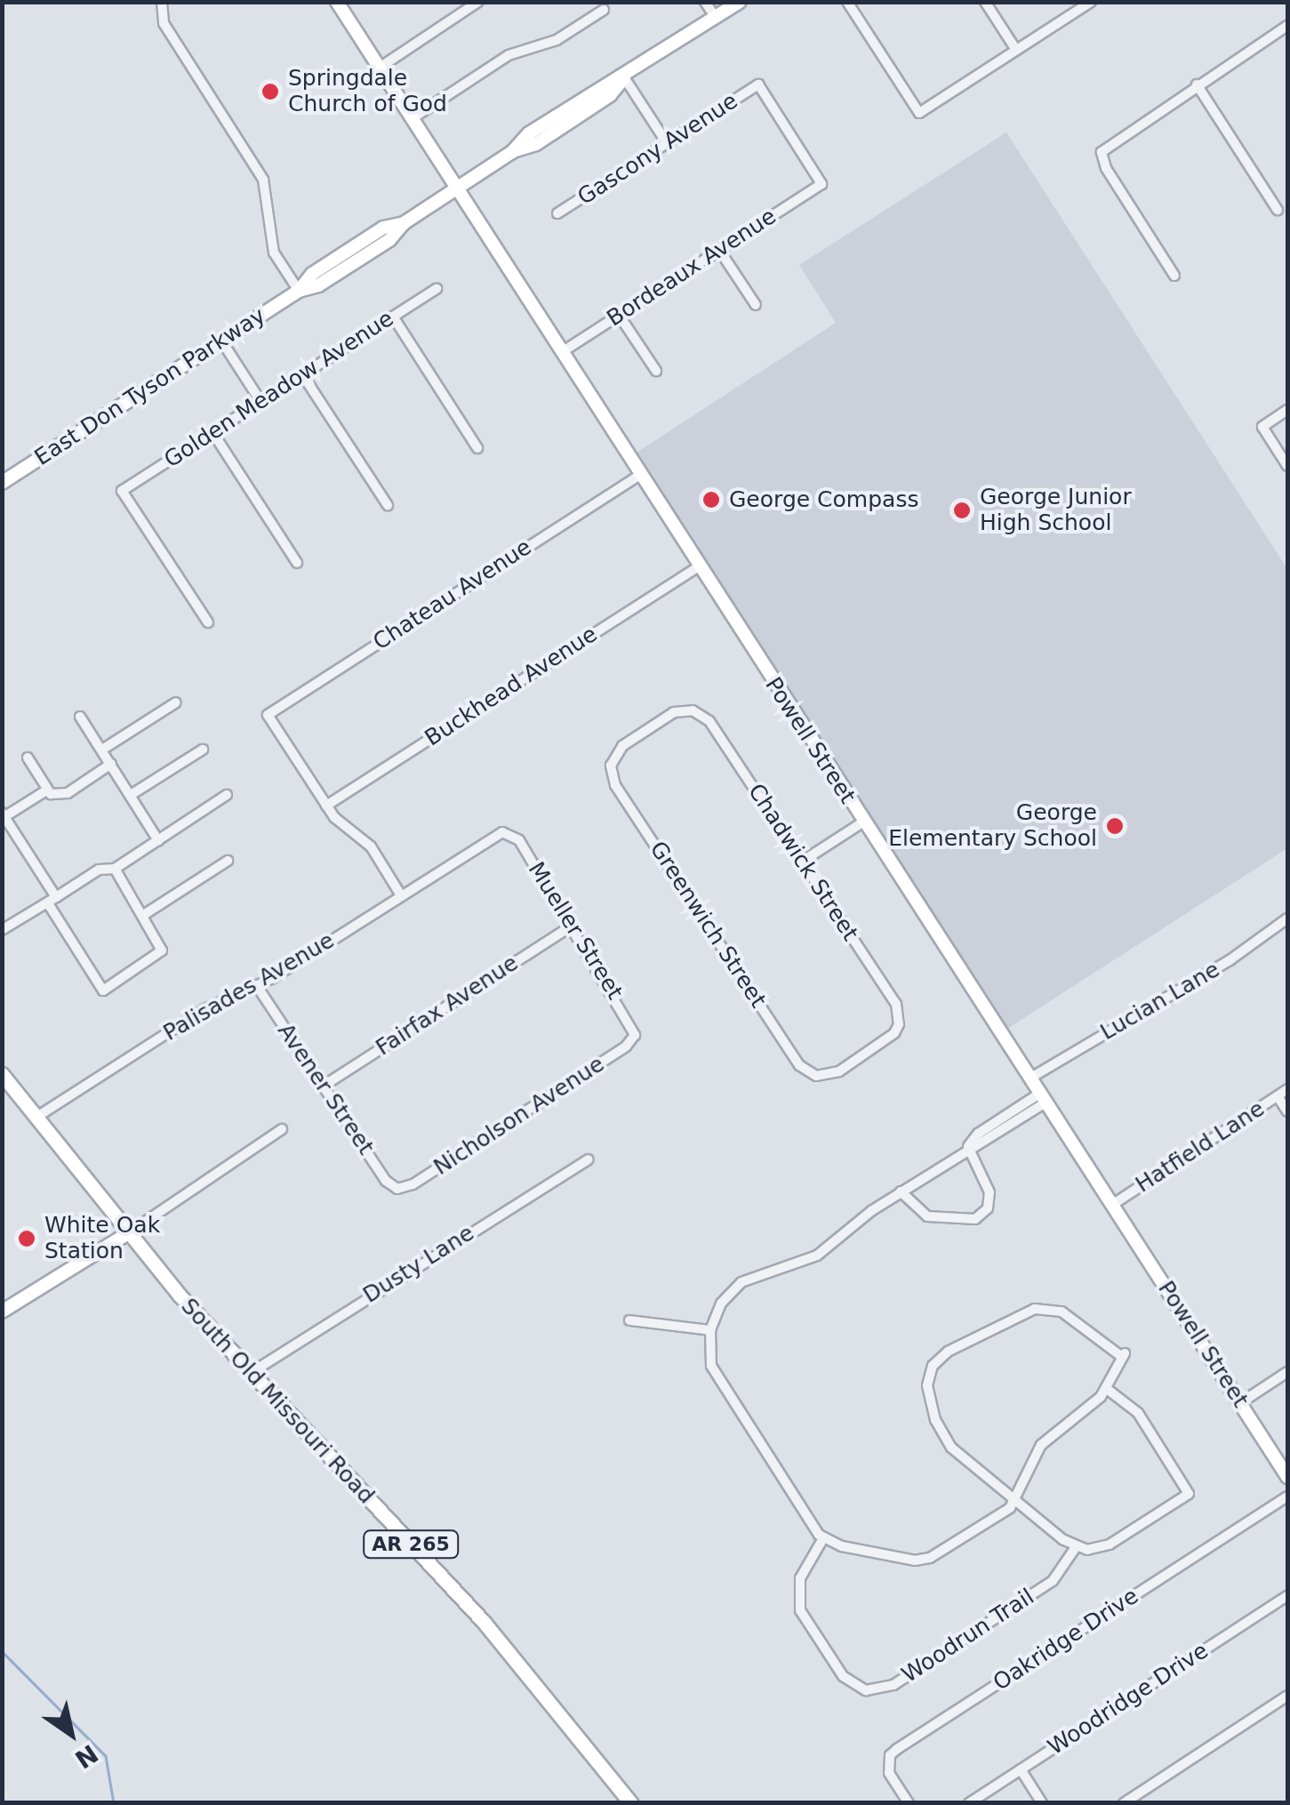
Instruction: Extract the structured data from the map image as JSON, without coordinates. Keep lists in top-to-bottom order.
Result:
{
  "streets": {
    "main road": ["South Old Missouri Road", "AR 265"],
    "street": [
      "Gascony Avenue",
      "Bordeaux Avenue",
      "East Don Tyson Parkway",
      "Golden Meadow Avenue",
      "Chateau Avenue",
      "Buckhead Avenue",
      "Powell Street",
      "Chadwick Street",
      "Greenwich Street",
      "Mueller Street",
      "Palisades Avenue",
      "Lucian Lane",
      "Fairfax Avenue",
      "Avener Street",
      "Nicholson Avenue",
      "Hatfield Lane",
      "Dusty Lane",
      "Woodrun Trail",
      "Oakridge Drive",
      "Woodridge Drive"
    ]
  },
  "crossings": [
    ["Gascony Avenue", "Bordeaux Avenue"],
    ["Bordeaux Avenue", "Powell Street"],
    ["East Don Tyson Parkway", "Powell Street"],
    ["Chateau Avenue", "Buckhead Avenue"],
    ["Chateau Avenue", "Powell Street"],
    ["Buckhead Avenue", "Powell Street"],
    ["Powell Street", "Lucian Lane"],
    ["Powell Street", "Hatfield Lane"],
    ["Chadwick Street", "Greenwich Street"],
    ["Mueller Street", "Palisades Avenue"],
    ["Mueller Street", "Fairfax Avenue"],
    ["Mueller Street", "Nicholson Avenue"],
    ["Palisades Avenue", "Avener Street"],
    ["Palisades Avenue", "South Old Missouri Road"],
    ["Fairfax Avenue", "Avener Street"],
    ["Avener Street", "Nicholson Avenue"],
    ["Dusty Lane", "South Old Missouri Road"]
  ],
  "places": [
    "Springdale Church of God",
    "George Compass",
    "George Junior High School",
    "George Elementary School",
    "White Oak Station"
  ],
  "north": "bottom right"
}
